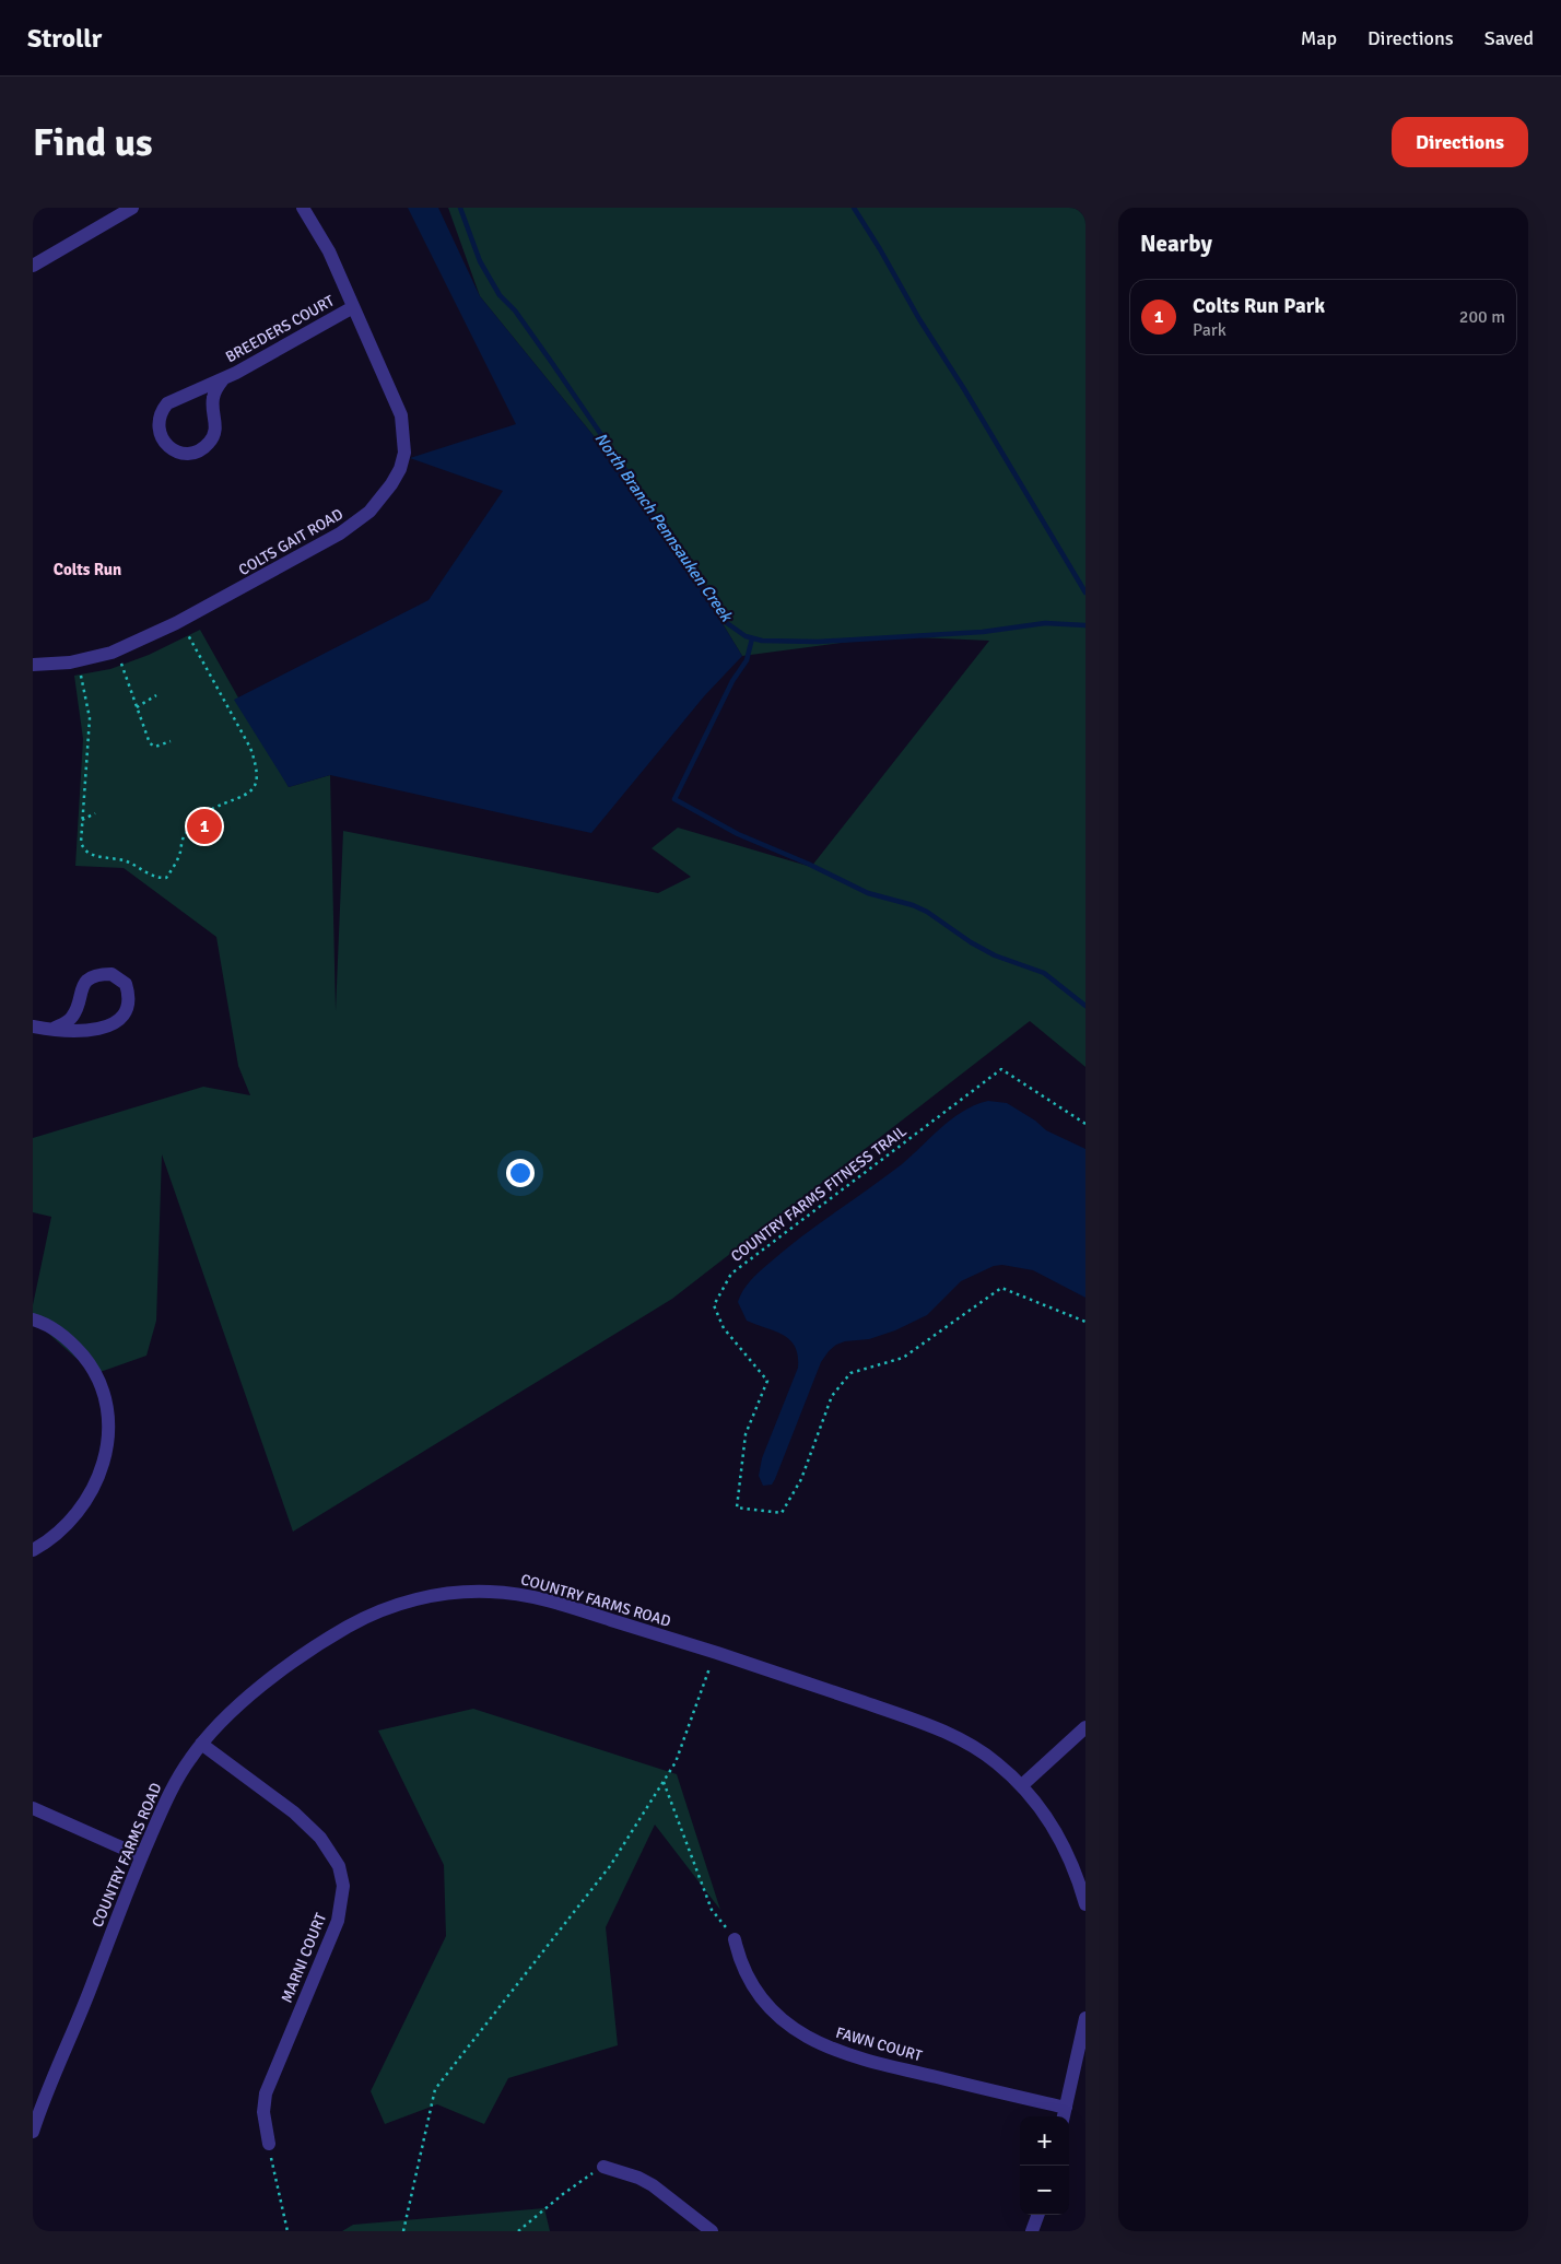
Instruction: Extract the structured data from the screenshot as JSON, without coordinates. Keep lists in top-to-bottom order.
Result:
{
  "streets": {
    "street": [
      "BREEDERS COURT",
      "COLTS GAIT ROAD",
      "COUNTRY FARMS ROAD",
      "MARNI COURT",
      "FAWN COURT"
    ],
    "path": ["COUNTRY FARMS FITNESS TRAIL"]
  },
  "crossings": [
    ["BREEDERS COURT", "COLTS GAIT ROAD"],
    ["COUNTRY FARMS ROAD", "MARNI COURT"]
  ],
  "districts": ["Colts Run"],
  "water": ["North Branch Pennsauken Creek"],
  "page": {
    "header": "Strollr",
    "nav": ["Map", "Directions", "Saved"],
    "buttons": "Directions",
    "title": "Find us",
    "heading": "Nearby",
    "list": [
      {
        "mark": "1",
        "name": "Colts Run Park",
        "note": "Park",
        "value": "200 m"
      }
    ],
    "pins": "1",
    "map_buttons": ["+", "−"]
  }
}
